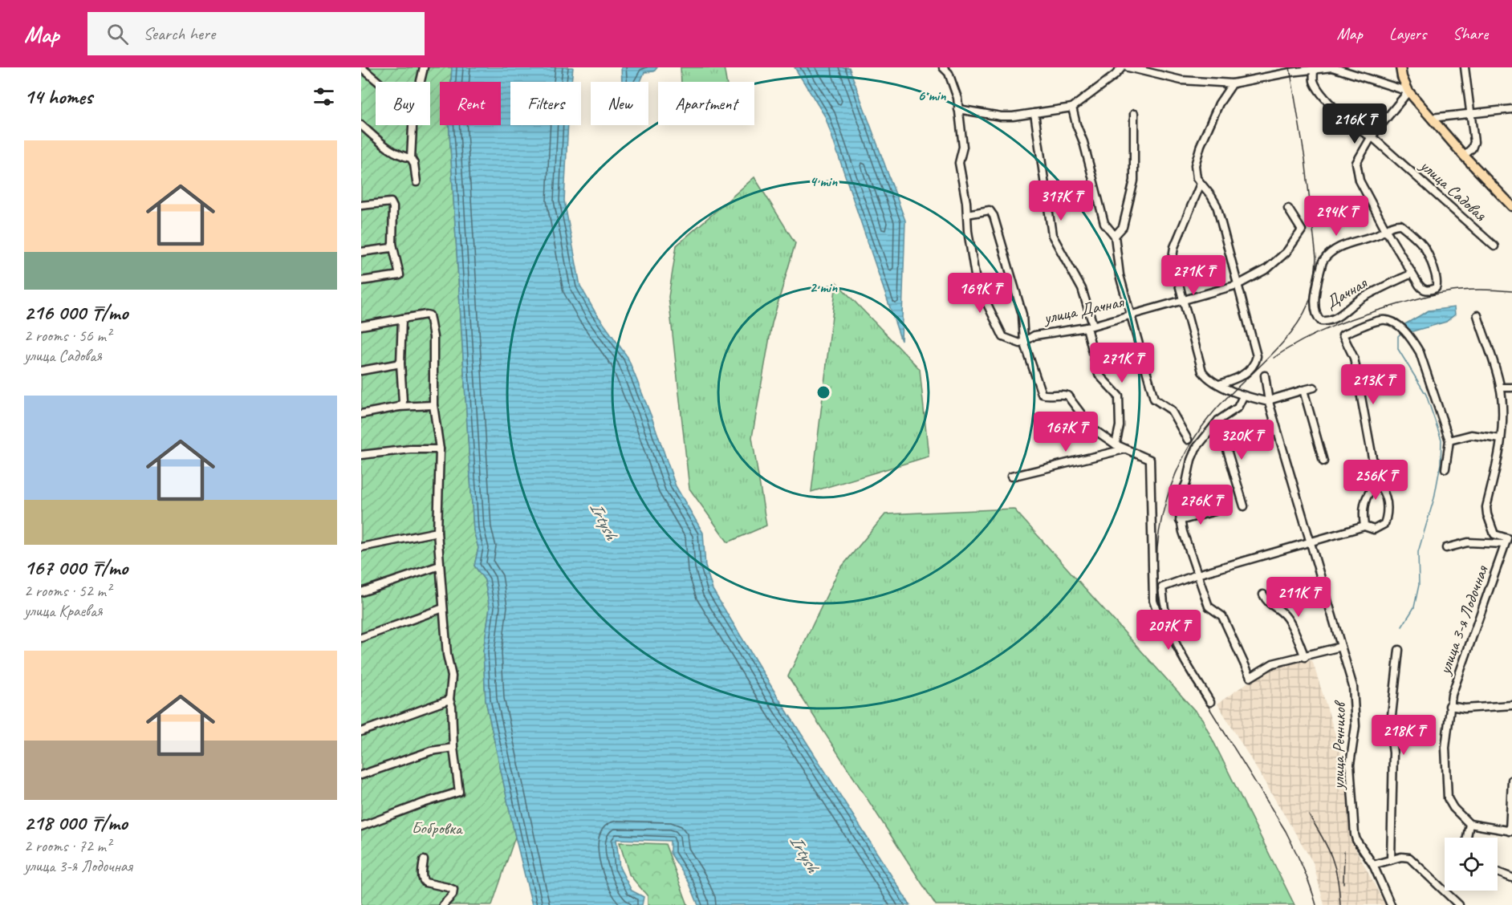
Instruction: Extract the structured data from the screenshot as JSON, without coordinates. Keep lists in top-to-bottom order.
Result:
{
  "streets": {
    "street": [
      "улица Садовая",
      "Дачная",
      "улица Дачная",
      "улица 3-я Лодочная",
      "улица Речников"
    ]
  },
  "water": ["Irtysh"],
  "parks": ["Бобровка"],
  "page": {
    "header": "Map",
    "search": "Search here",
    "nav": ["Map", "Layers", "Share"],
    "heading": "14 homes",
    "chip": [
      "Buy",
      "Rent",
      "Filters",
      "New",
      "Apartment"
    ],
    "price": [
      "216K ₸",
      "317K ₸",
      "294K ₸",
      "271K ₸",
      "169K ₸",
      "271K ₸",
      "213K ₸",
      "167K ₸",
      "320K ₸",
      "256K ₸",
      "276K ₸",
      "211K ₸",
      "207K ₸",
      "218K ₸"
    ],
    "list": [
      {
        "name": "216 000 ₸/mo",
        "note": "2 rooms · 56 m² · улица Садовая"
      },
      {
        "name": "167 000 ₸/mo",
        "note": "2 rooms · 52 m² · улица Краевая"
      },
      {
        "name": "218 000 ₸/mo",
        "note": "2 rooms · 72 m² · улица 3-я Лодочная"
      }
    ]
  },
  "rings": ["6 min", "4 min", "2 min"]
}
